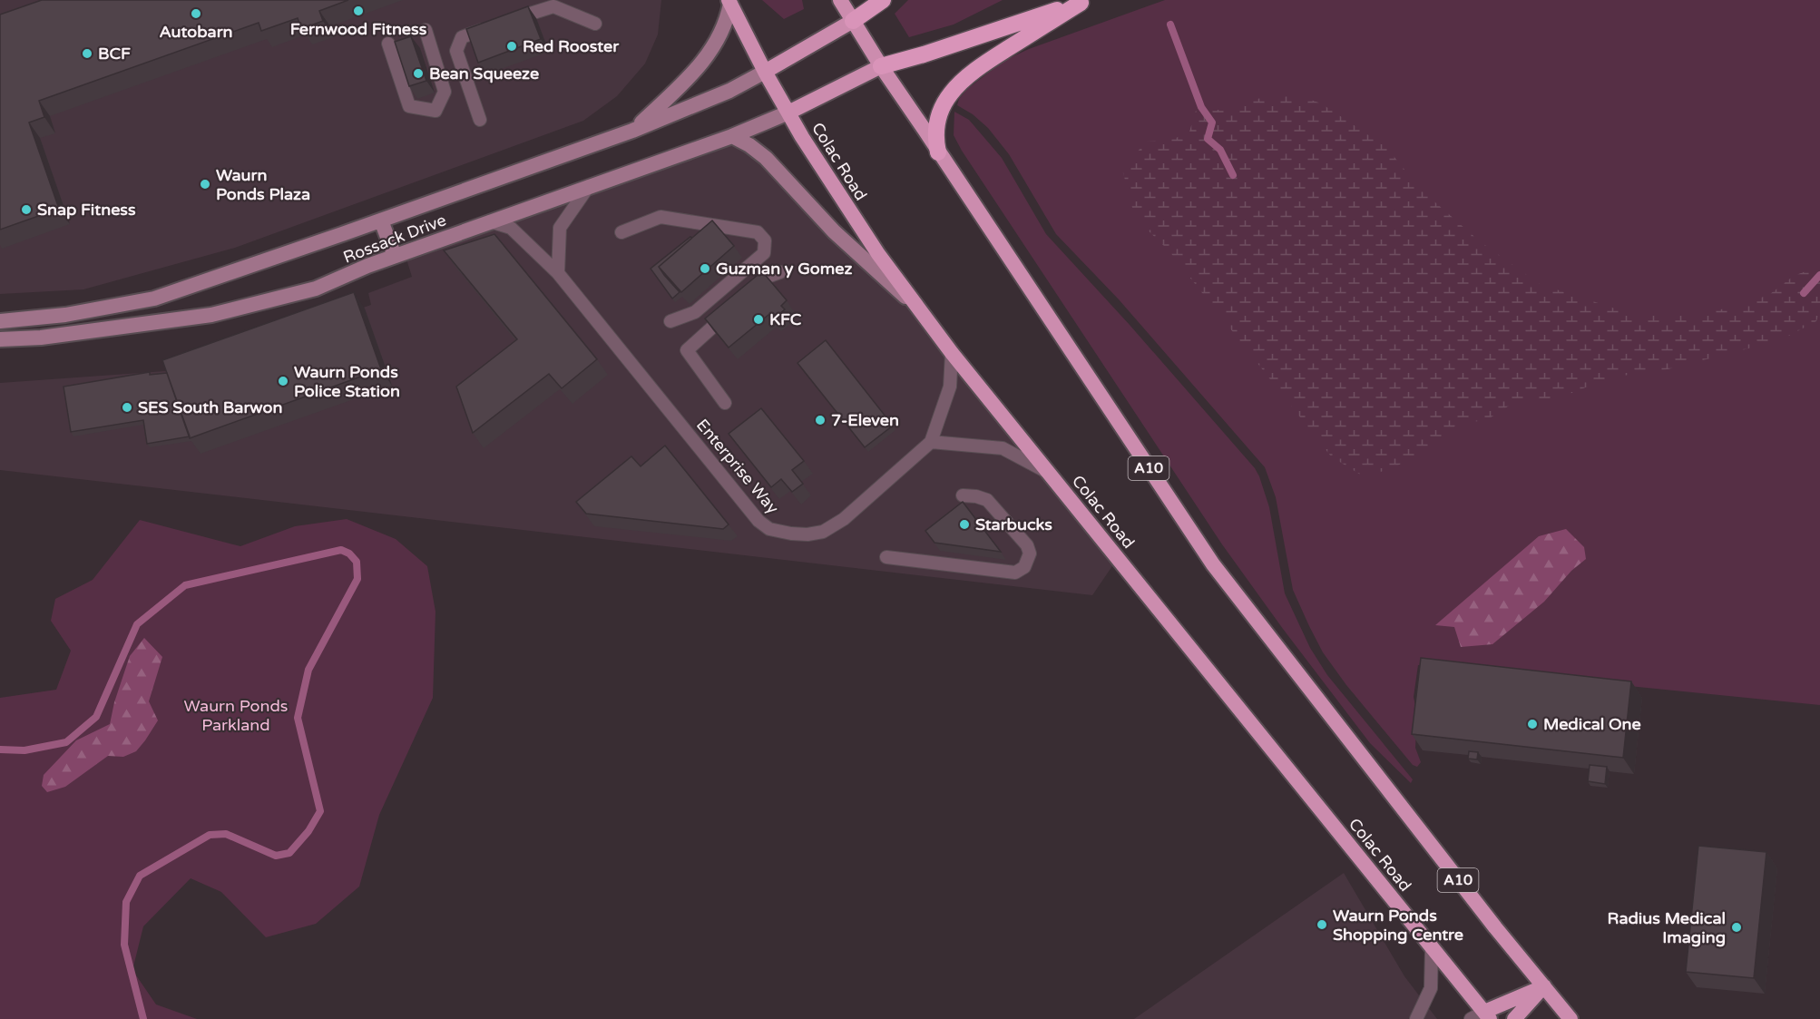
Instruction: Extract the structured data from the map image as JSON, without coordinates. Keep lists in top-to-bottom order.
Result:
{
  "streets": {
    "highway": ["Colac Road", "A10"],
    "main road": ["Rossack Drive"],
    "lane": ["Enterprise Way"]
  },
  "crossings": [
    ["Colac Road", "Rossack Drive"],
    ["Colac Road", "Enterprise Way"],
    ["Rossack Drive", "Enterprise Way"]
  ],
  "parks": ["Waurn Ponds Parkland"],
  "places": [
    "Fernwood Fitness",
    "Autobarn",
    "Red Rooster",
    "BCF",
    "Bean Squeeze",
    "Waurn Ponds Plaza",
    "Snap Fitness",
    "Guzman y Gomez",
    "KFC",
    "Waurn Ponds Police Station",
    "SES South Barwon",
    "7-Eleven",
    "Starbucks",
    "Medical One",
    "Waurn Ponds Shopping Centre",
    "Radius Medical Imaging"
  ]
}
